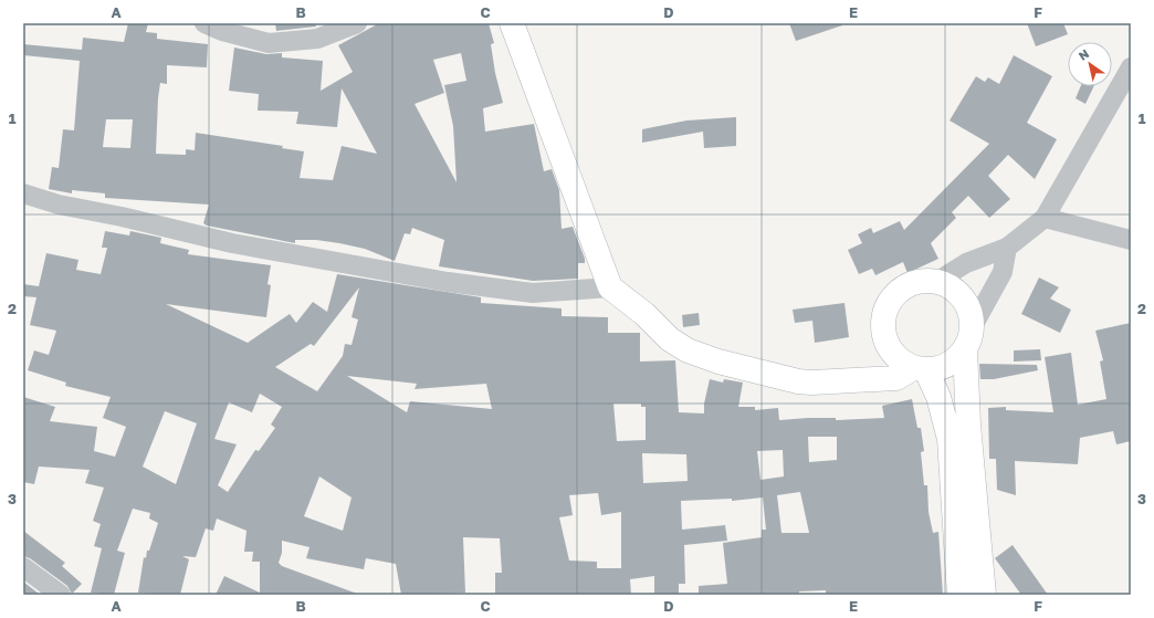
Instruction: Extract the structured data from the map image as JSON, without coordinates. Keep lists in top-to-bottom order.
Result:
{
  "north": "top left",
  "grid": {
    "columns": [
      "A",
      "B",
      "C",
      "D",
      "E",
      "F"
    ],
    "rows": ["1", "2", "3"]
  }
}
